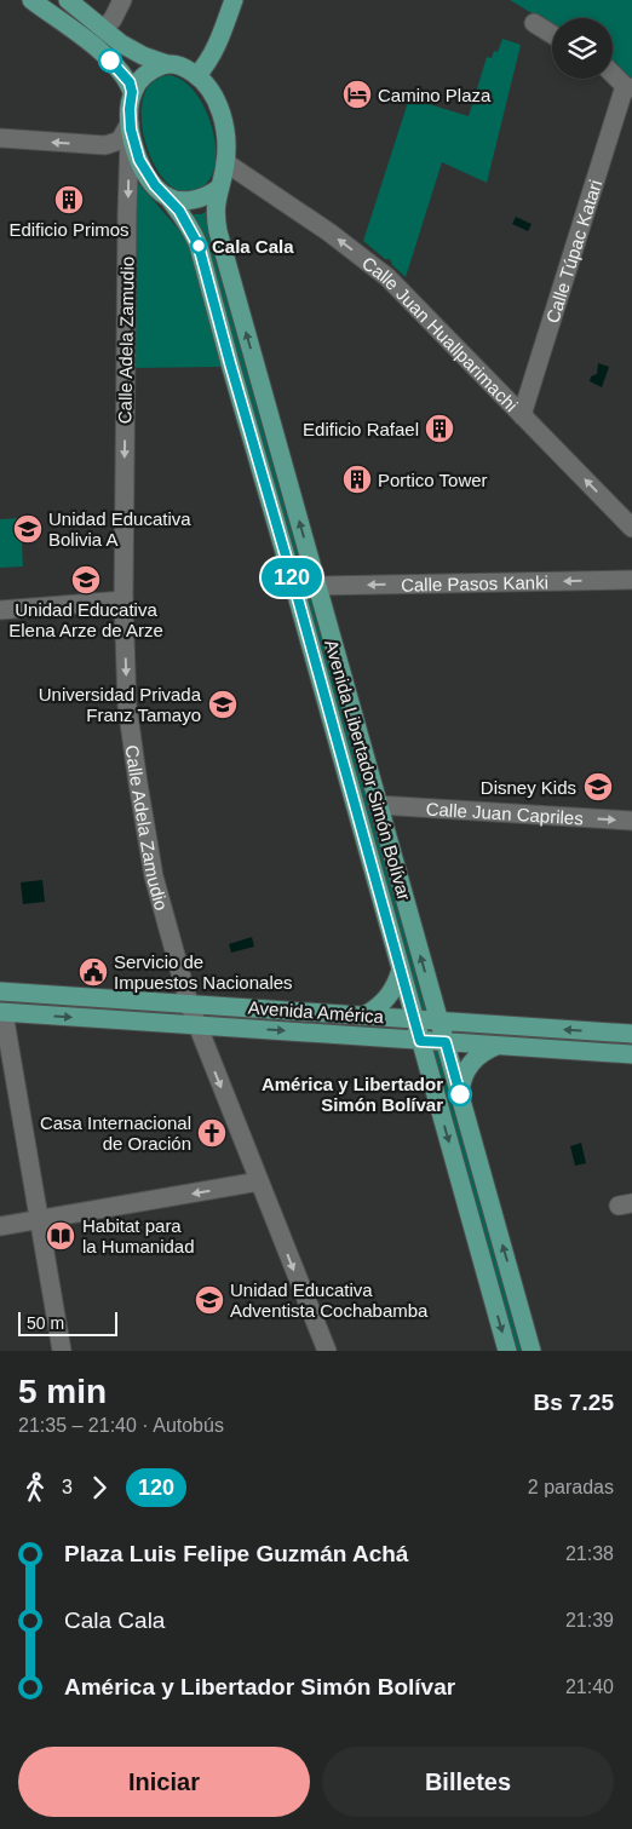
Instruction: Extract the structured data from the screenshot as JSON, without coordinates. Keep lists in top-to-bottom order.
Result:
{
  "streets": {
    "main road": ["Avenida Libertador Simón Bolívar", "Avenida América"],
    "street": [
      "Calle Túpac Katari",
      "Calle Juan Huallparimachi",
      "Calle Adela Zamudio",
      "Calle Pasos Kanki",
      "Calle Juan Capriles"
    ]
  },
  "crossings": [
    ["Calle Túpac Katari", "Calle Juan Huallparimachi"],
    ["Calle Juan Huallparimachi", "Calle Adela Zamudio"],
    ["Calle Juan Huallparimachi", "Avenida Libertador Simón Bolívar"],
    ["Calle Adela Zamudio", "Avenida Libertador Simón Bolívar"],
    ["Calle Adela Zamudio", "Avenida América"],
    ["Calle Pasos Kanki", "Avenida Libertador Simón Bolívar"],
    ["Avenida Libertador Simón Bolívar", "Calle Juan Capriles"],
    ["Avenida Libertador Simón Bolívar", "Avenida América"]
  ],
  "one_way": [
    "Calle Juan Huallparimachi",
    "Calle Adela Zamudio",
    "Calle Pasos Kanki",
    "Calle Juan Capriles"
  ],
  "places": {
    "hotel": ["Camino Plaza"],
    "building": ["Edificio Primos", "Edificio Rafael", "Portico Tower"],
    "other": ["Cala Cala", "América y Libertador Simón Bolívar"],
    "school or university": [
      "Unidad Educativa Bolivia A",
      "Unidad Educativa Elena Arze de Arze",
      "Universidad Privada Franz Tamayo",
      "Disney Kids",
      "Unidad Educativa Adventista Cochabamba"
    ],
    "public building": ["Servicio de Impuestos Nacionales"],
    "church": ["Casa Internacional de Oración"],
    "library": ["Habitat para la Humanidad"]
  },
  "lines": ["bus line 120"],
  "scale_bar": "50 m",
  "page": {
    "on_map": "120",
    "scale": "50 m",
    "heading": ["5 min", "21:35 – 21:40 · Autobús", "Bs 7.25"],
    "legs": ["3", "120", "2 paradas"],
    "list": [
      {
        "name": "Plaza Luis Felipe Guzmán Achá",
        "value": "21:38"
      },
      {
        "name": "Cala Cala",
        "value": "21:39"
      },
      {
        "name": "América y Libertador Simón Bolívar",
        "value": "21:40"
      }
    ],
    "buttons": ["Iniciar", "Billetes"]
  }
}
